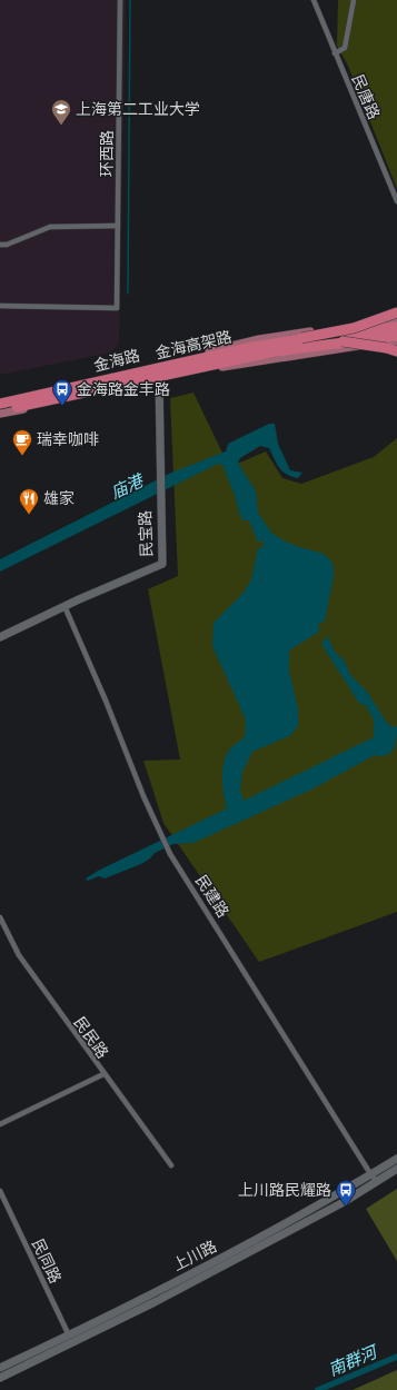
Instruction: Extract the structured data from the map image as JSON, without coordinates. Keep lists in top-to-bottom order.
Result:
{
  "streets": {
    "highway": ["金海高架路"],
    "main road": ["金海路"],
    "street": [
      "民唐路",
      "环西路",
      "民宝路",
      "民建路",
      "民民路",
      "上川路",
      "民同路"
    ]
  },
  "crossings": [
    ["金海高架路", "金海路"],
    ["金海路", "民宝路"],
    ["民宝路", "民建路"],
    ["民建路", "上川路"],
    ["上川路", "民同路"]
  ],
  "water": ["庙港", "南群河"],
  "places": {
    "school or university": ["上海第二工业大学"],
    "bus stop": ["金海路金丰路", "上川路民耀路"],
    "cafe": ["瑞幸咖啡"],
    "restaurant": ["雄家"]
  }
}
